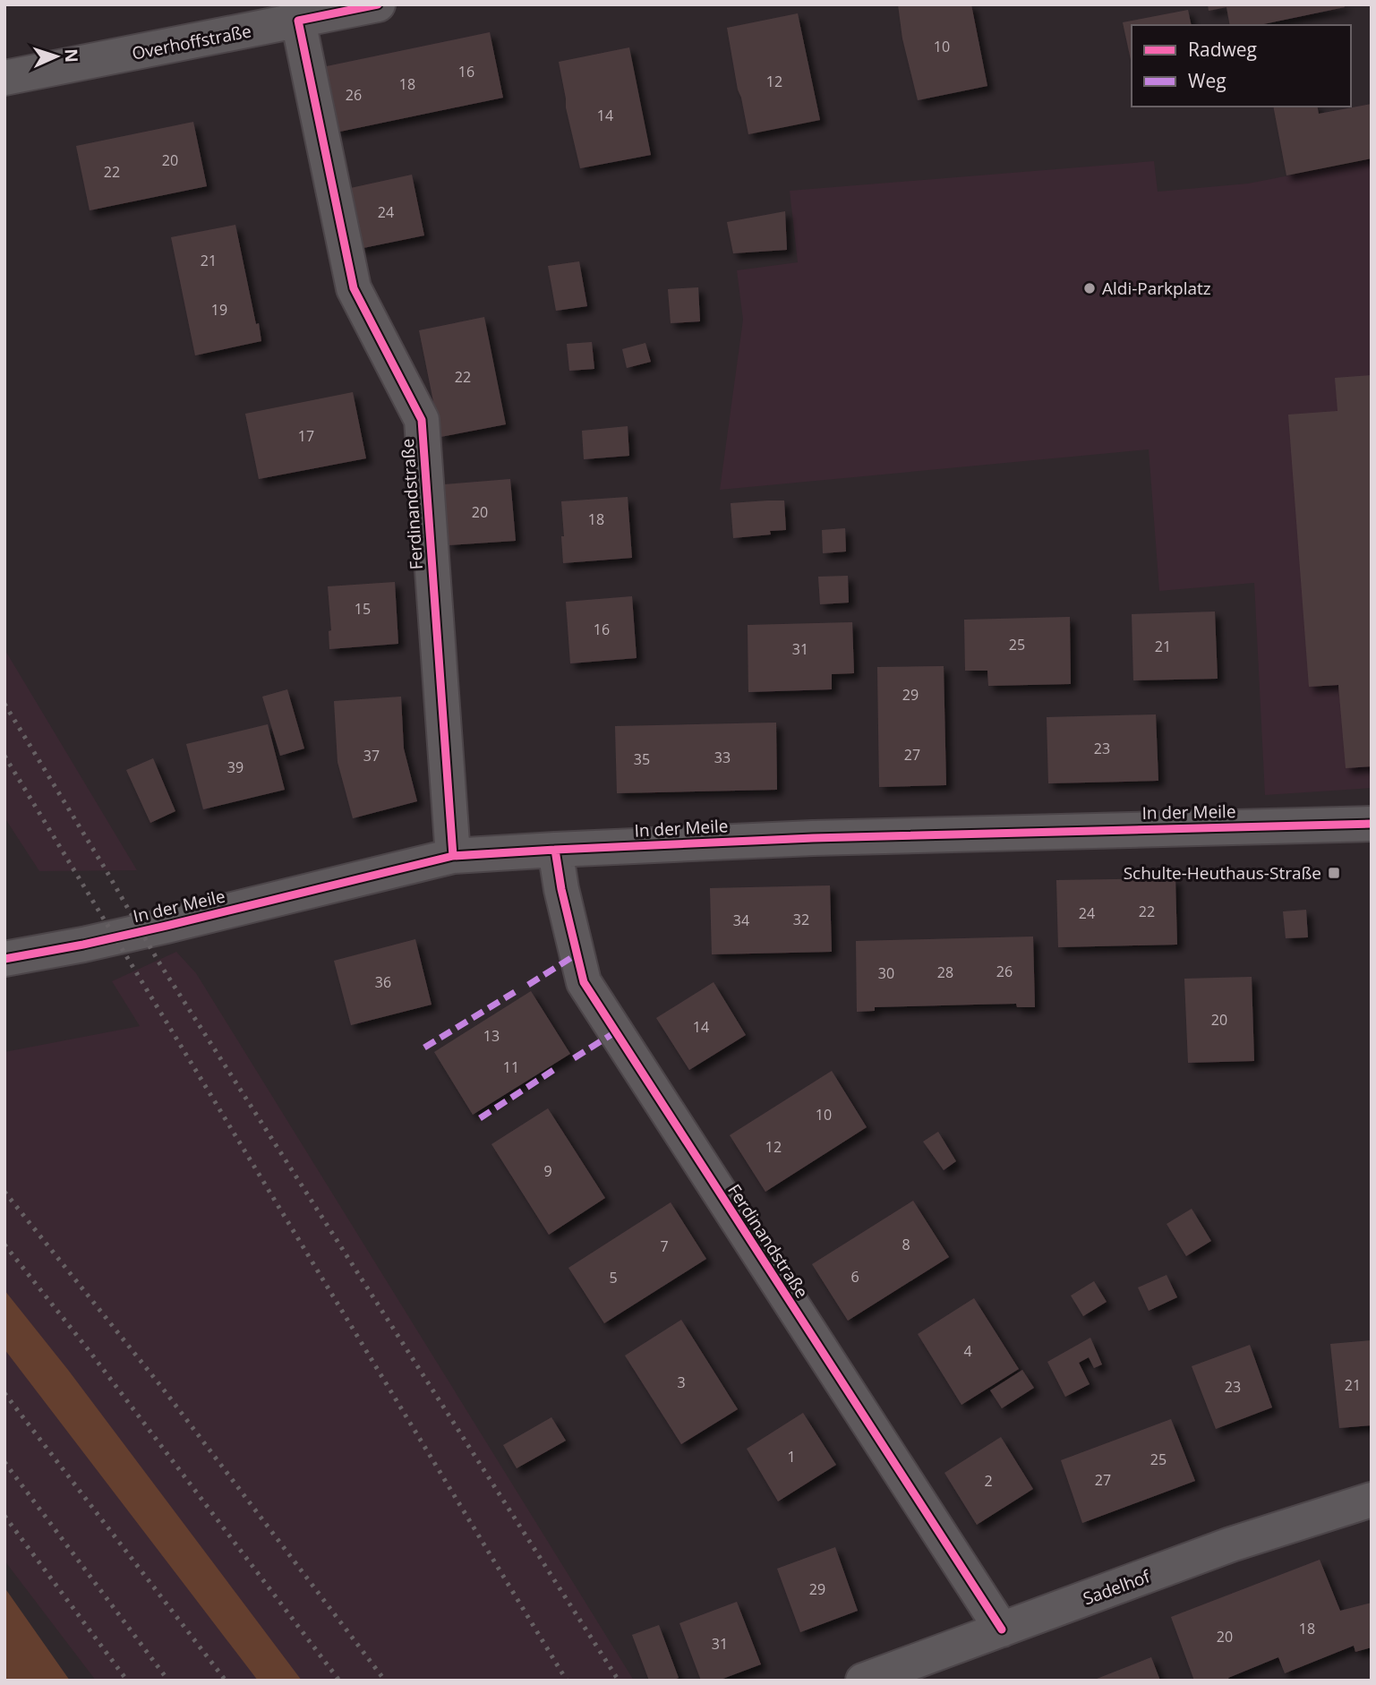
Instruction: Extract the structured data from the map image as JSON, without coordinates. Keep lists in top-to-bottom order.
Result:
{
  "streets": {
    "street": [
      "Overhoffstraße",
      "Ferdinandstraße",
      "In der Meile",
      "Sadelhof"
    ]
  },
  "crossings": [
    ["Overhoffstraße", "Ferdinandstraße"],
    ["Ferdinandstraße", "In der Meile"],
    ["Ferdinandstraße", "Sadelhof"]
  ],
  "places": {
    "other": ["Aldi-Parkplatz"],
    "transit": ["Schulte-Heuthaus-Straße"]
  },
  "house_numbers": [
    "10",
    "16",
    "12",
    "18",
    "26",
    "14",
    "20",
    "22",
    "24",
    "21",
    "19",
    "22",
    "17",
    "20",
    "18",
    "15",
    "16",
    "25",
    "21",
    "31",
    "29",
    "23",
    "27",
    "37",
    "33",
    "35",
    "39",
    "22",
    "24",
    "32",
    "34",
    "26",
    "28",
    "30",
    "36",
    "20",
    "14",
    "13",
    "11",
    "10",
    "12",
    "9",
    "8",
    "7",
    "6",
    "5",
    "4",
    "3",
    "21",
    "23",
    "1",
    "25",
    "27",
    "2",
    "29",
    "18",
    "20",
    "31"
  ],
  "legend": ["Radweg", "Weg"],
  "north": "right"
}
